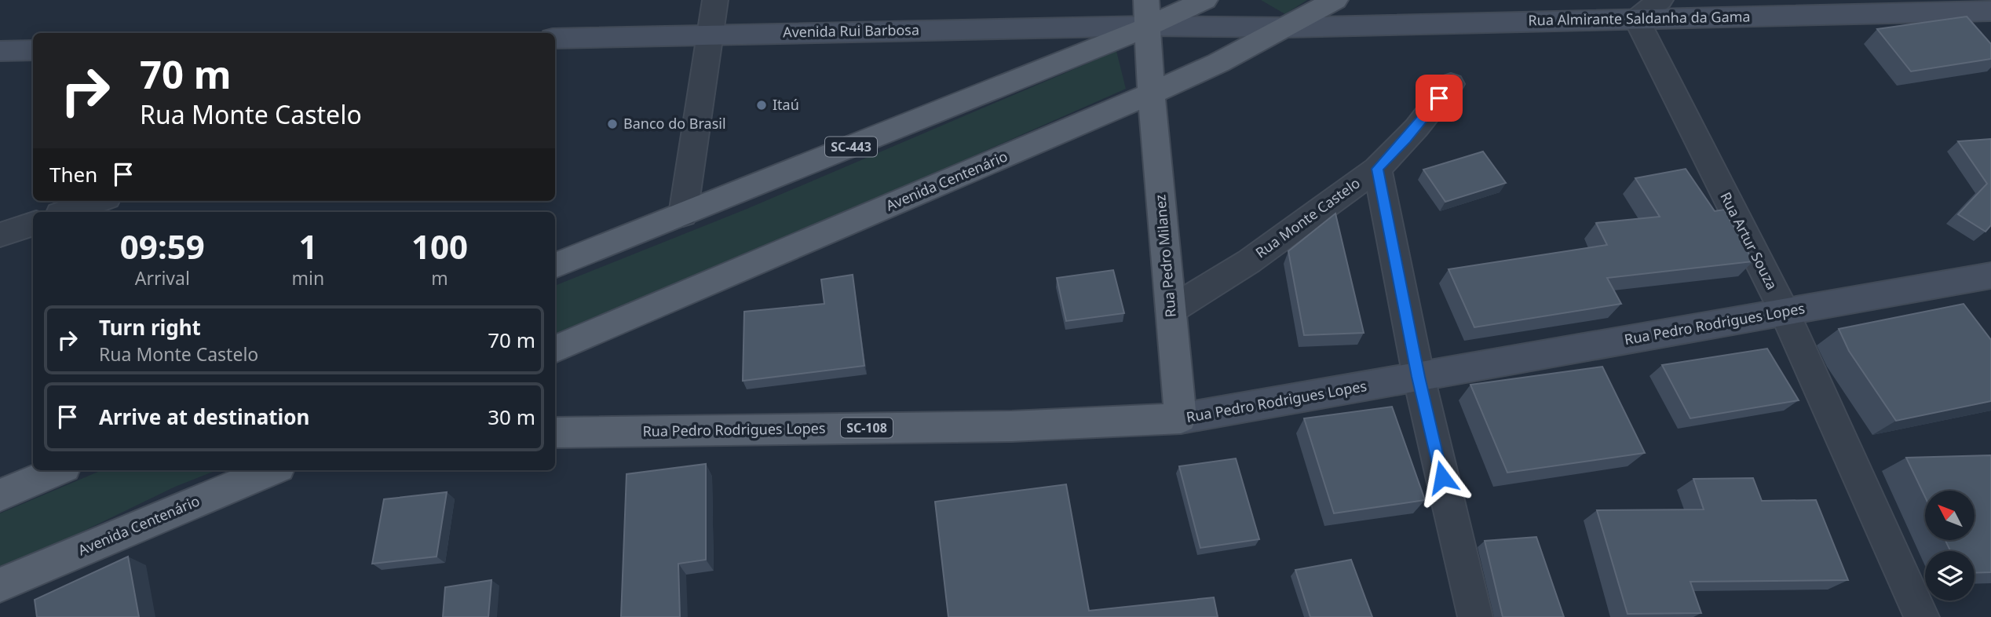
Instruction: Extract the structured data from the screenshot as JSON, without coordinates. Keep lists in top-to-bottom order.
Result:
{
  "streets": {
    "main road": [
      "Rua Almirante Saldanha da Gama",
      "Avenida Rui Barbosa",
      "SC-443",
      "Avenida Centenário",
      "Rua Pedro Milanez",
      "Rua Pedro Rodrigues Lopes",
      "SC-108"
    ],
    "street": ["Rua Monte Castelo", "Rua Artur Souza"]
  },
  "crossings": [
    ["Rua Almirante Saldanha da Gama", "Avenida Rui Barbosa"],
    ["Rua Almirante Saldanha da Gama", "Avenida Centenário"],
    ["Rua Almirante Saldanha da Gama", "Rua Artur Souza"],
    ["Avenida Rui Barbosa", "SC-443"],
    ["Avenida Rui Barbosa", "Avenida Centenário"],
    ["Avenida Rui Barbosa", "Rua Pedro Milanez"],
    ["SC-443", "Rua Pedro Milanez"],
    ["Avenida Centenário", "Rua Pedro Milanez"],
    ["Rua Monte Castelo", "Rua Pedro Milanez"],
    ["Rua Artur Souza", "Rua Pedro Rodrigues Lopes"],
    ["Rua Pedro Milanez", "Rua Pedro Rodrigues Lopes"]
  ],
  "places": ["Itaú", "Banco do Brasil"],
  "north": "top left",
  "page": {
    "turn": ["70 m", "Rua Monte Castelo"],
    "then": "Then",
    "eta": [
      "09:59",
      "Arrival",
      "1",
      "min",
      "100",
      "m"
    ],
    "list": [
      {
        "name": "Turn right",
        "note": "Rua Monte Castelo",
        "value": "70 m"
      },
      {
        "name": "Arrive at destination",
        "value": "30 m"
      }
    ]
  }
}
